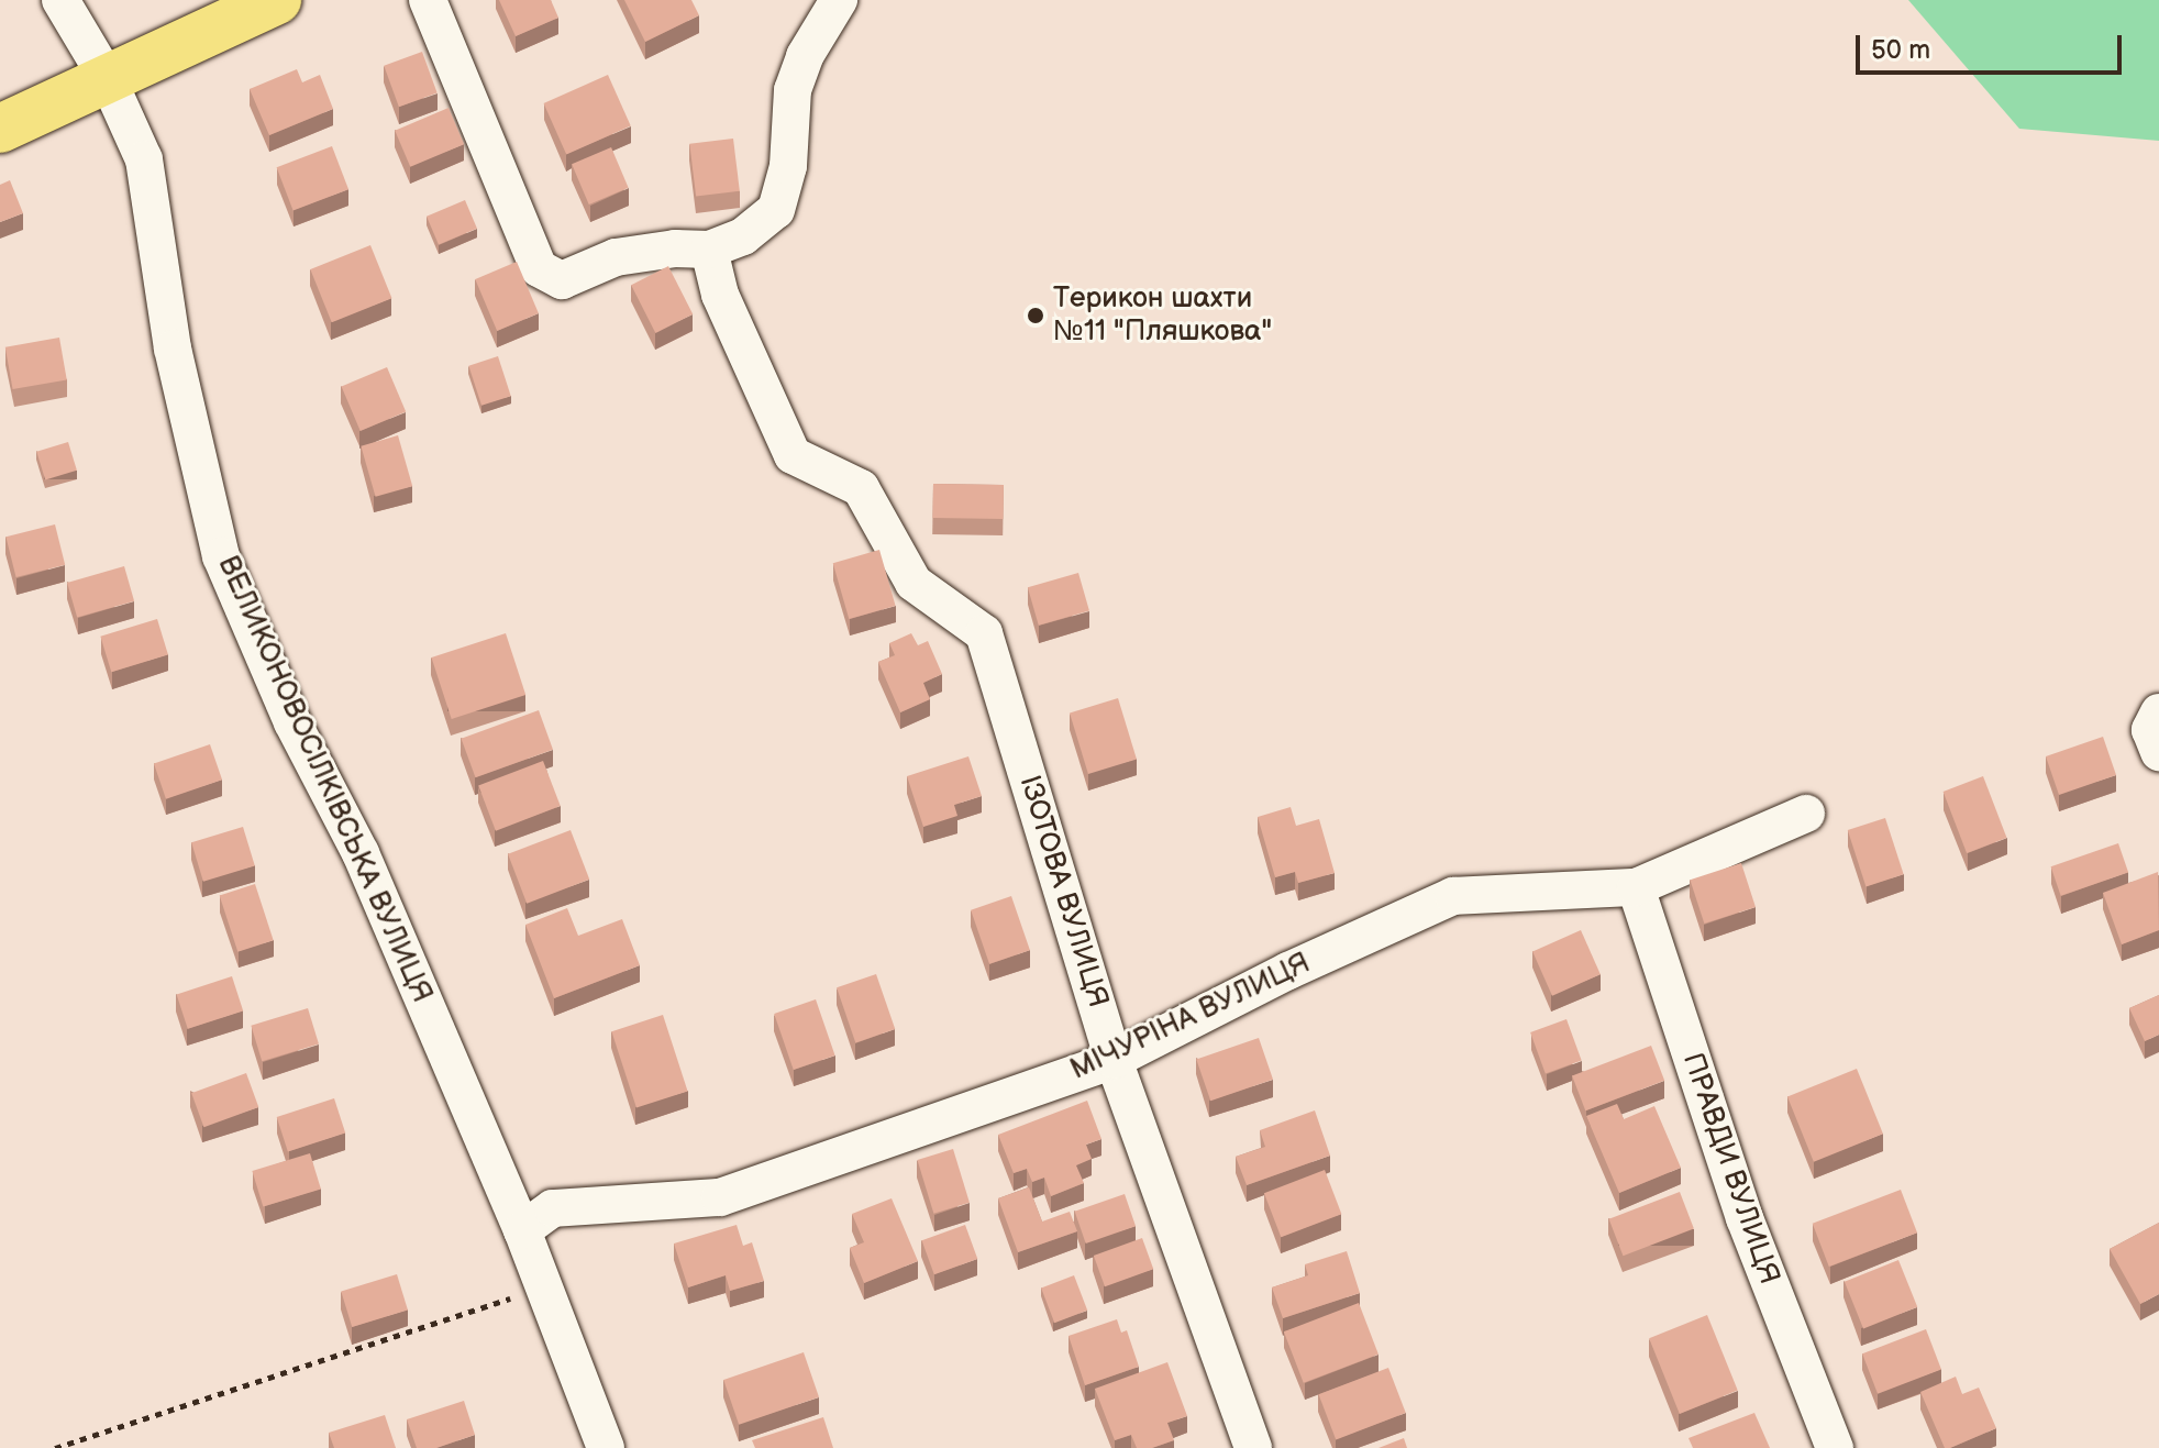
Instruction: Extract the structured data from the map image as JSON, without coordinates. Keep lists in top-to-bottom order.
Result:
{
  "streets": {
    "street": [
      "ВЕЛИКОНОВОСІЛКІВСЬКА ВУЛИЦЯ",
      "ІЗОТОВА ВУЛИЦЯ",
      "МІЧУРІНА ВУЛИЦЯ",
      "ПРАВДИ ВУЛИЦЯ"
    ]
  },
  "crossings": [
    ["ВЕЛИКОНОВОСІЛКІВСЬКА ВУЛИЦЯ", "МІЧУРІНА ВУЛИЦЯ"],
    ["ІЗОТОВА ВУЛИЦЯ", "МІЧУРІНА ВУЛИЦЯ"],
    ["МІЧУРІНА ВУЛИЦЯ", "ПРАВДИ ВУЛИЦЯ"]
  ],
  "places": ["Терикон шахти №11 \"Пляшкова\""],
  "scale_bar": "50 m"
}
